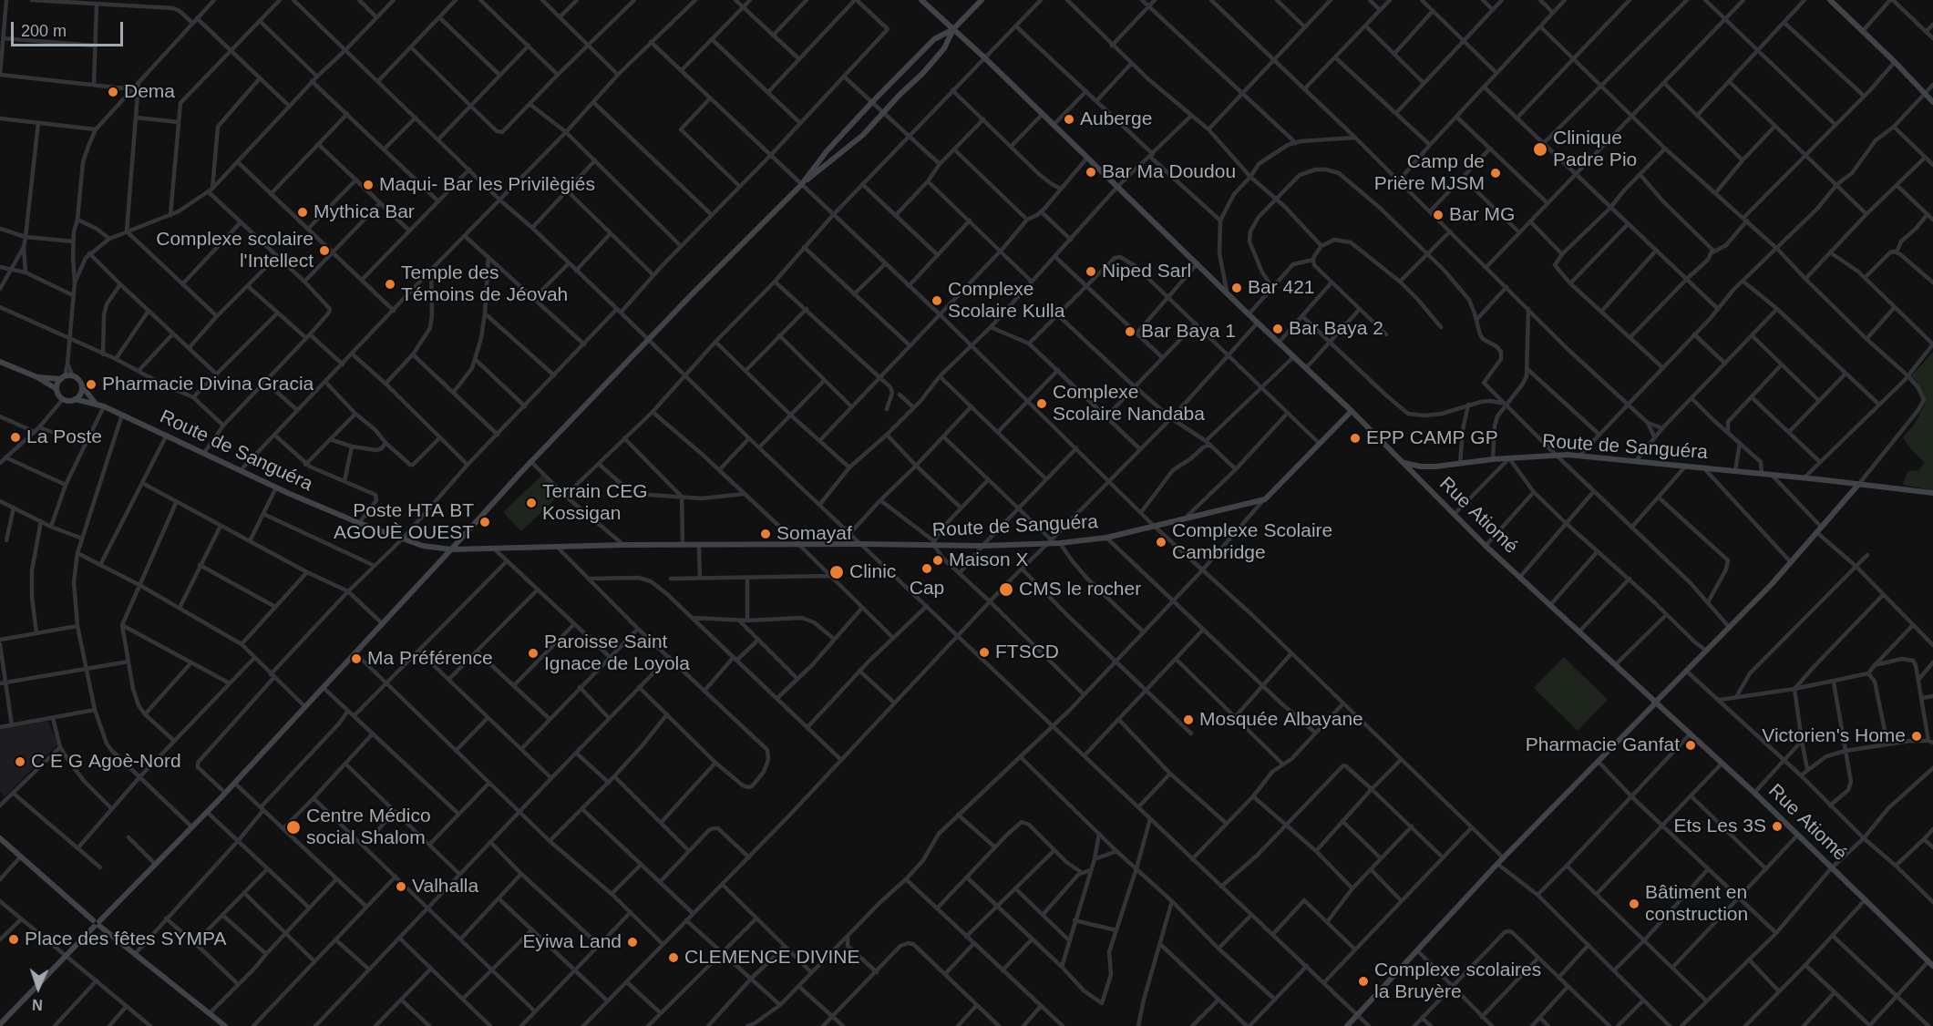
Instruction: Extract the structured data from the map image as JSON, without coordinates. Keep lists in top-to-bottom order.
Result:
{
  "streets": {
    "street": ["Route de Sanguéra", "Rue Atiomé"]
  },
  "crossings": [
    ["Route de Sanguéra", "Rue Atiomé"]
  ],
  "places": [
    "Dema",
    "Auberge",
    "Clinique Padre Pio",
    "Bar Ma Doudou",
    "Camp de Prière MJSM",
    "Maqui- Bar les Privilègiés",
    "Mythica Bar",
    "Bar MG",
    "Complexe scolaire l'Intellect",
    "Niped Sarl",
    "Temple des Témoins de Jéovah",
    "Bar 421",
    "Complexe Scolaire Kulla",
    "Bar Baya 2",
    "Bar Baya 1",
    "Pharmacie Divina Gracia",
    "Complexe Scolaire Nandaba",
    "La Poste",
    "EPP CAMP GP",
    "Terrain CEG Kossigan",
    "Poste HTA BT AGOUÈ OUEST",
    "Somayaf",
    "Complexe Scolaire Cambridge",
    "Maison X",
    "Cap",
    "Clinic",
    "CMS le rocher",
    "FTSCD",
    "Paroisse Saint Ignace de Loyola",
    "Ma Préférence",
    "Mosquée Albayane",
    "Victorien's Home",
    "Pharmacie Ganfat",
    "C E G Agoè-Nord",
    "Ets Les 3S",
    "Centre Médico social Shalom",
    "Valhalla",
    "Bâtiment en construction",
    "Place des fêtes SYMPA",
    "Eyiwa Land",
    "CLEMENCE DIVINE",
    "Complexe scolaires la Bruyère"
  ],
  "scale_bar": "200 m",
  "north": "bottom"
}
